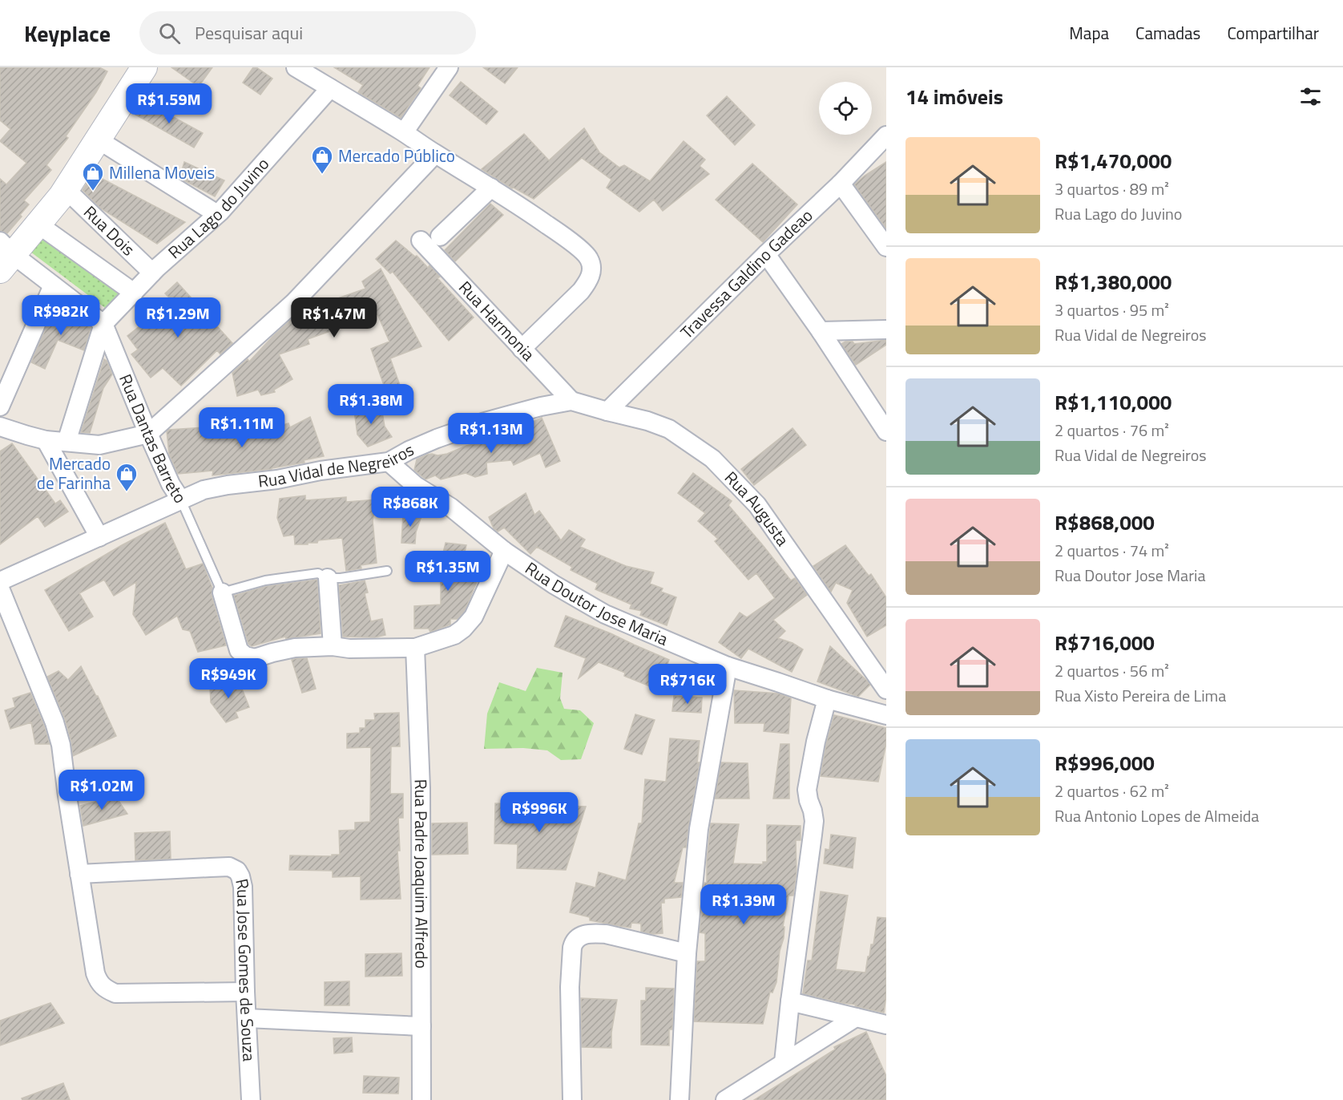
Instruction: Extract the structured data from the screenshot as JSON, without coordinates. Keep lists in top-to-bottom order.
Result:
{
  "streets": {
    "street": [
      "Rua Lago do Juvino",
      "Rua Dois",
      "Travessa Galdino Gadeao",
      "Rua Harmonia",
      "Rua Dantas Barreto",
      "Rua Vidal de Negreiros",
      "Rua Augusta",
      "Rua Doutor Jose Maria",
      "Rua Padre Joaquim Alfredo",
      "Rua Jose Gomes de Souza"
    ]
  },
  "crossings": [
    ["Rua Lago do Juvino", "Rua Dois"],
    ["Rua Lago do Juvino", "Rua Dantas Barreto"],
    ["Travessa Galdino Gadeao", "Rua Augusta"],
    ["Rua Harmonia", "Rua Vidal de Negreiros"],
    ["Rua Harmonia", "Rua Augusta"],
    ["Rua Dantas Barreto", "Rua Vidal de Negreiros"],
    ["Rua Vidal de Negreiros", "Rua Augusta"],
    ["Rua Vidal de Negreiros", "Rua Doutor Jose Maria"]
  ],
  "places": {
    "shop": ["Mercado Público", "Millena Moveis", "Mercado de Farinha"]
  },
  "page": {
    "header": "Keyplace",
    "search": "Pesquisar aqui",
    "nav": ["Mapa", "Camadas", "Compartilhar"],
    "heading": "14 imóveis",
    "price": [
      "R$1.59M",
      "R$982K",
      "R$1.29M",
      "R$1.47M",
      "R$1.38M",
      "R$1.11M",
      "R$1.13M",
      "R$868K",
      "R$1.35M",
      "R$949K",
      "R$716K",
      "R$1.02M",
      "R$996K",
      "R$1.39M"
    ],
    "list": [
      {
        "name": "R$1,470,000",
        "note": "3 quartos · 89 m² · Rua Lago do Juvino"
      },
      {
        "name": "R$1,380,000",
        "note": "3 quartos · 95 m² · Rua Vidal de Negreiros"
      },
      {
        "name": "R$1,110,000",
        "note": "2 quartos · 76 m² · Rua Vidal de Negreiros"
      },
      {
        "name": "R$868,000",
        "note": "2 quartos · 74 m² · Rua Doutor Jose Maria"
      },
      {
        "name": "R$716,000",
        "note": "2 quartos · 56 m² · Rua Xisto Pereira de Lima"
      },
      {
        "name": "R$996,000",
        "note": "2 quartos · 62 m² · Rua Antonio Lopes de Almeida"
      }
    ]
  }
}
